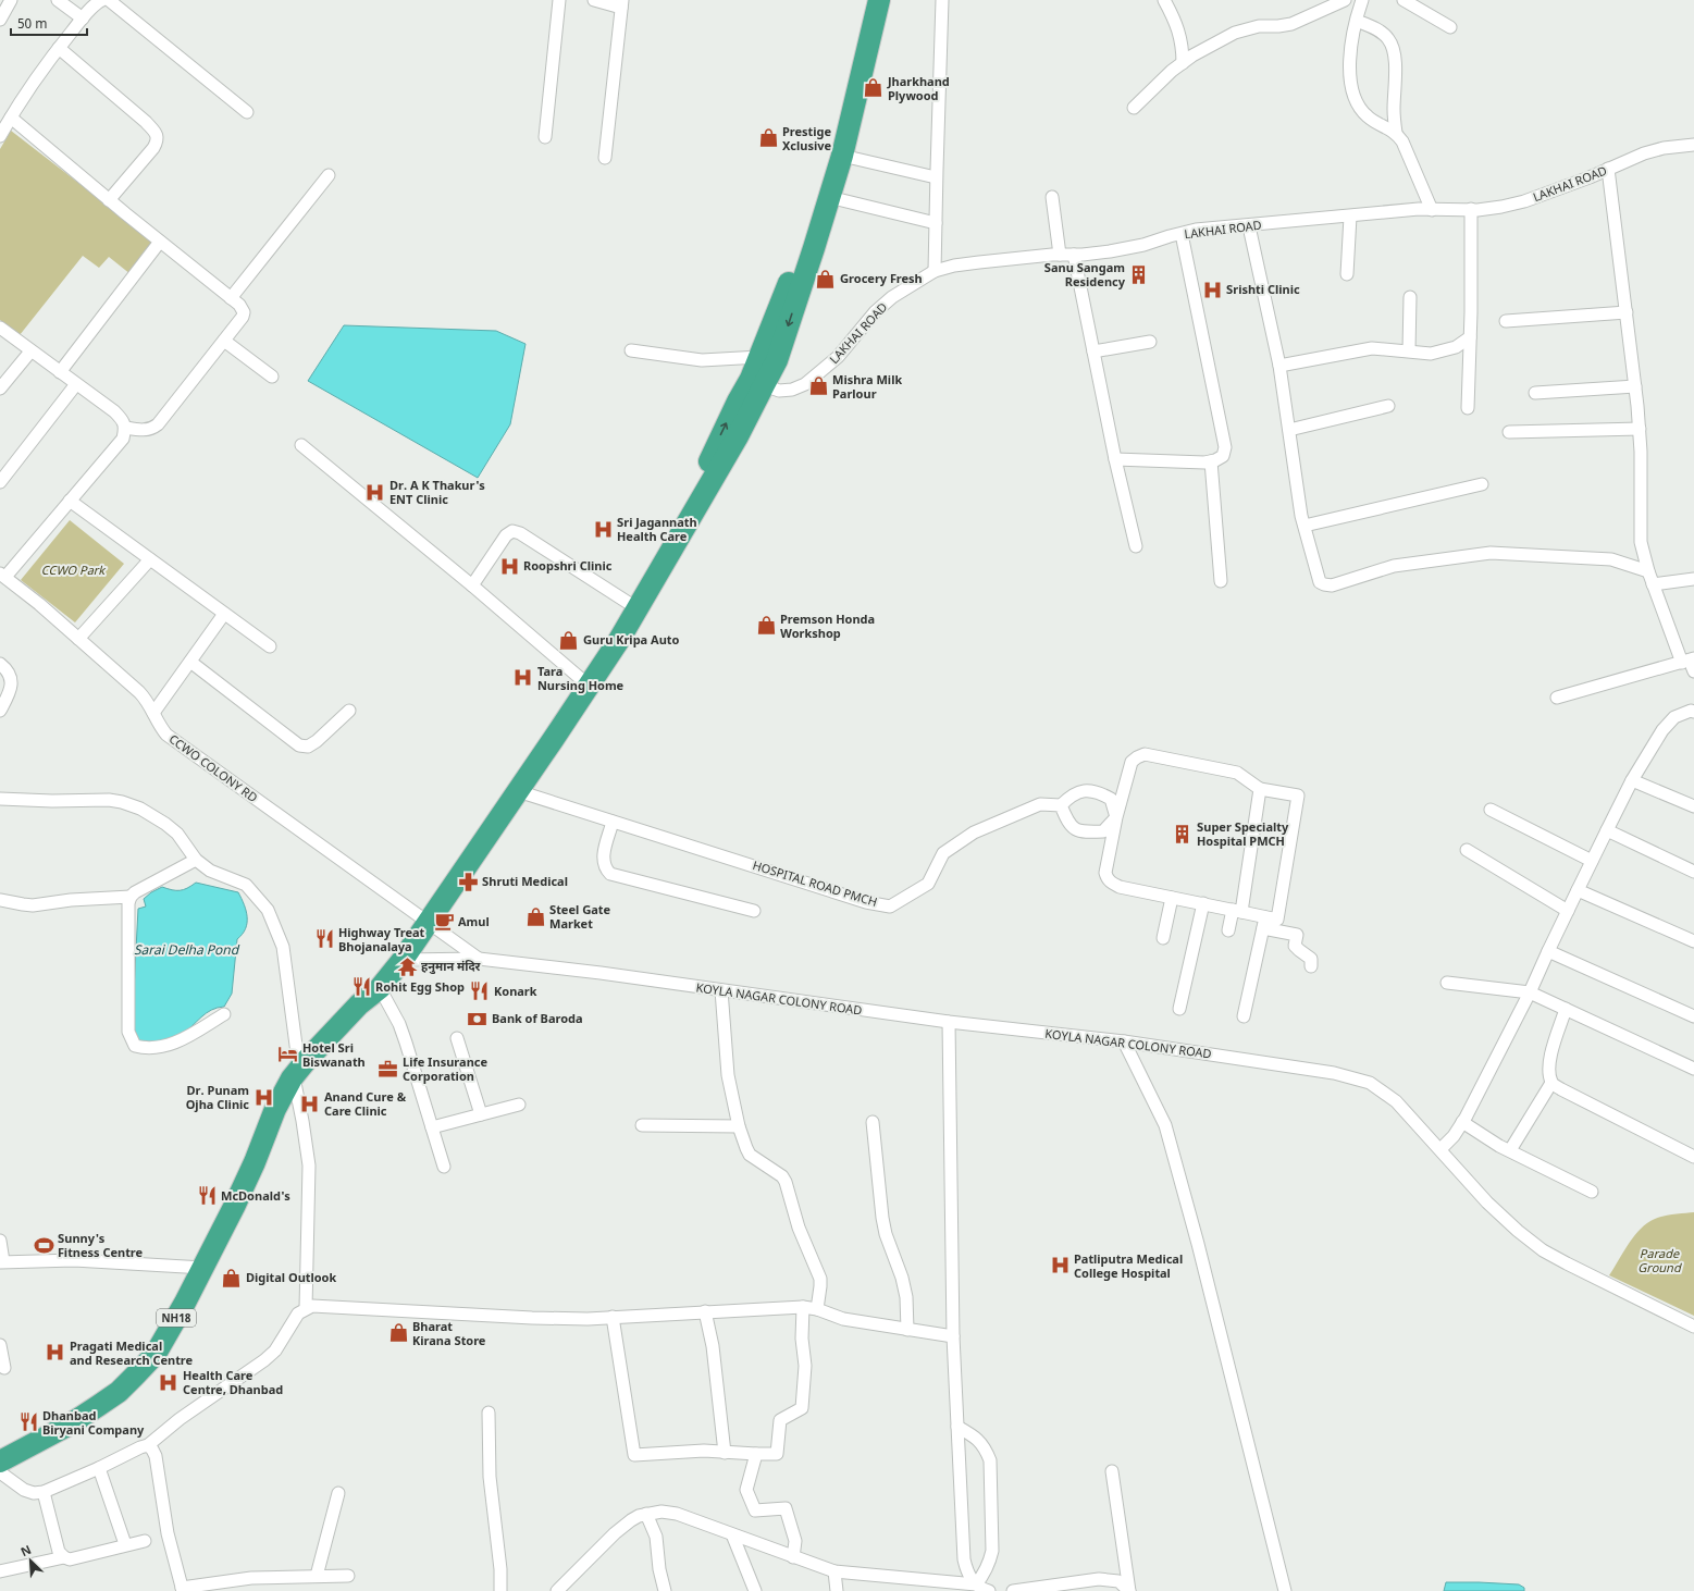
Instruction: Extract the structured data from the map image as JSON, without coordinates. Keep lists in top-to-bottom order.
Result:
{
  "streets": {
    "highway": ["NH18"],
    "street": [
      "LAKHAI ROAD",
      "CCWO COLONY RD",
      "HOSPITAL ROAD PMCH",
      "KOYLA NAGAR COLONY ROAD"
    ]
  },
  "crossings": [
    ["LAKHAI ROAD", "NH18"],
    ["CCWO COLONY RD", "KOYLA NAGAR COLONY ROAD"],
    ["CCWO COLONY RD", "NH18"],
    ["HOSPITAL ROAD PMCH", "NH18"],
    ["KOYLA NAGAR COLONY ROAD", "NH18"]
  ],
  "water": ["Sarai Delha Pond"],
  "parks": ["CCWO Park", "Parade Ground"],
  "places": {
    "shop": [
      "Jharkhand Plywood",
      "Prestige Xclusive",
      "Grocery Fresh",
      "Mishra Milk Parlour",
      "Premson Honda Workshop",
      "Guru Kripa Auto",
      "Steel Gate Market",
      "Digital Outlook",
      "Bharat Kirana Store"
    ],
    "building": ["Sanu Sangam Residency", "Super Specialty Hospital PMCH"],
    "hospital": [
      "Srishti Clinic",
      "Dr. A K Thakur's ENT Clinic",
      "Sri Jagannath Health Care",
      "Roopshri Clinic",
      "Tara Nursing Home",
      "Dr. Punam Ojha Clinic",
      "Anand Cure & Care Clinic",
      "Patliputra Medical College Hospital",
      "Pragati Medical and Research Centre",
      "Health Care Centre, Dhanbad"
    ],
    "pharmacy": ["Shruti Medical"],
    "cafe": ["Amul"],
    "restaurant": [
      "Highway Treat Bhojanalaya",
      "Rohit Egg Shop",
      "Konark",
      "McDonald's",
      "Dhanbad Biryani Company"
    ],
    "temple": ["हनुमान मंदिर"],
    "bank": ["Bank of Baroda"],
    "hotel": ["Hotel Sri Biswanath"],
    "office": ["Life Insurance Corporation"],
    "sports": ["Sunny's Fitness Centre"]
  },
  "scale_bar": "50 m",
  "north": "top left"
}
